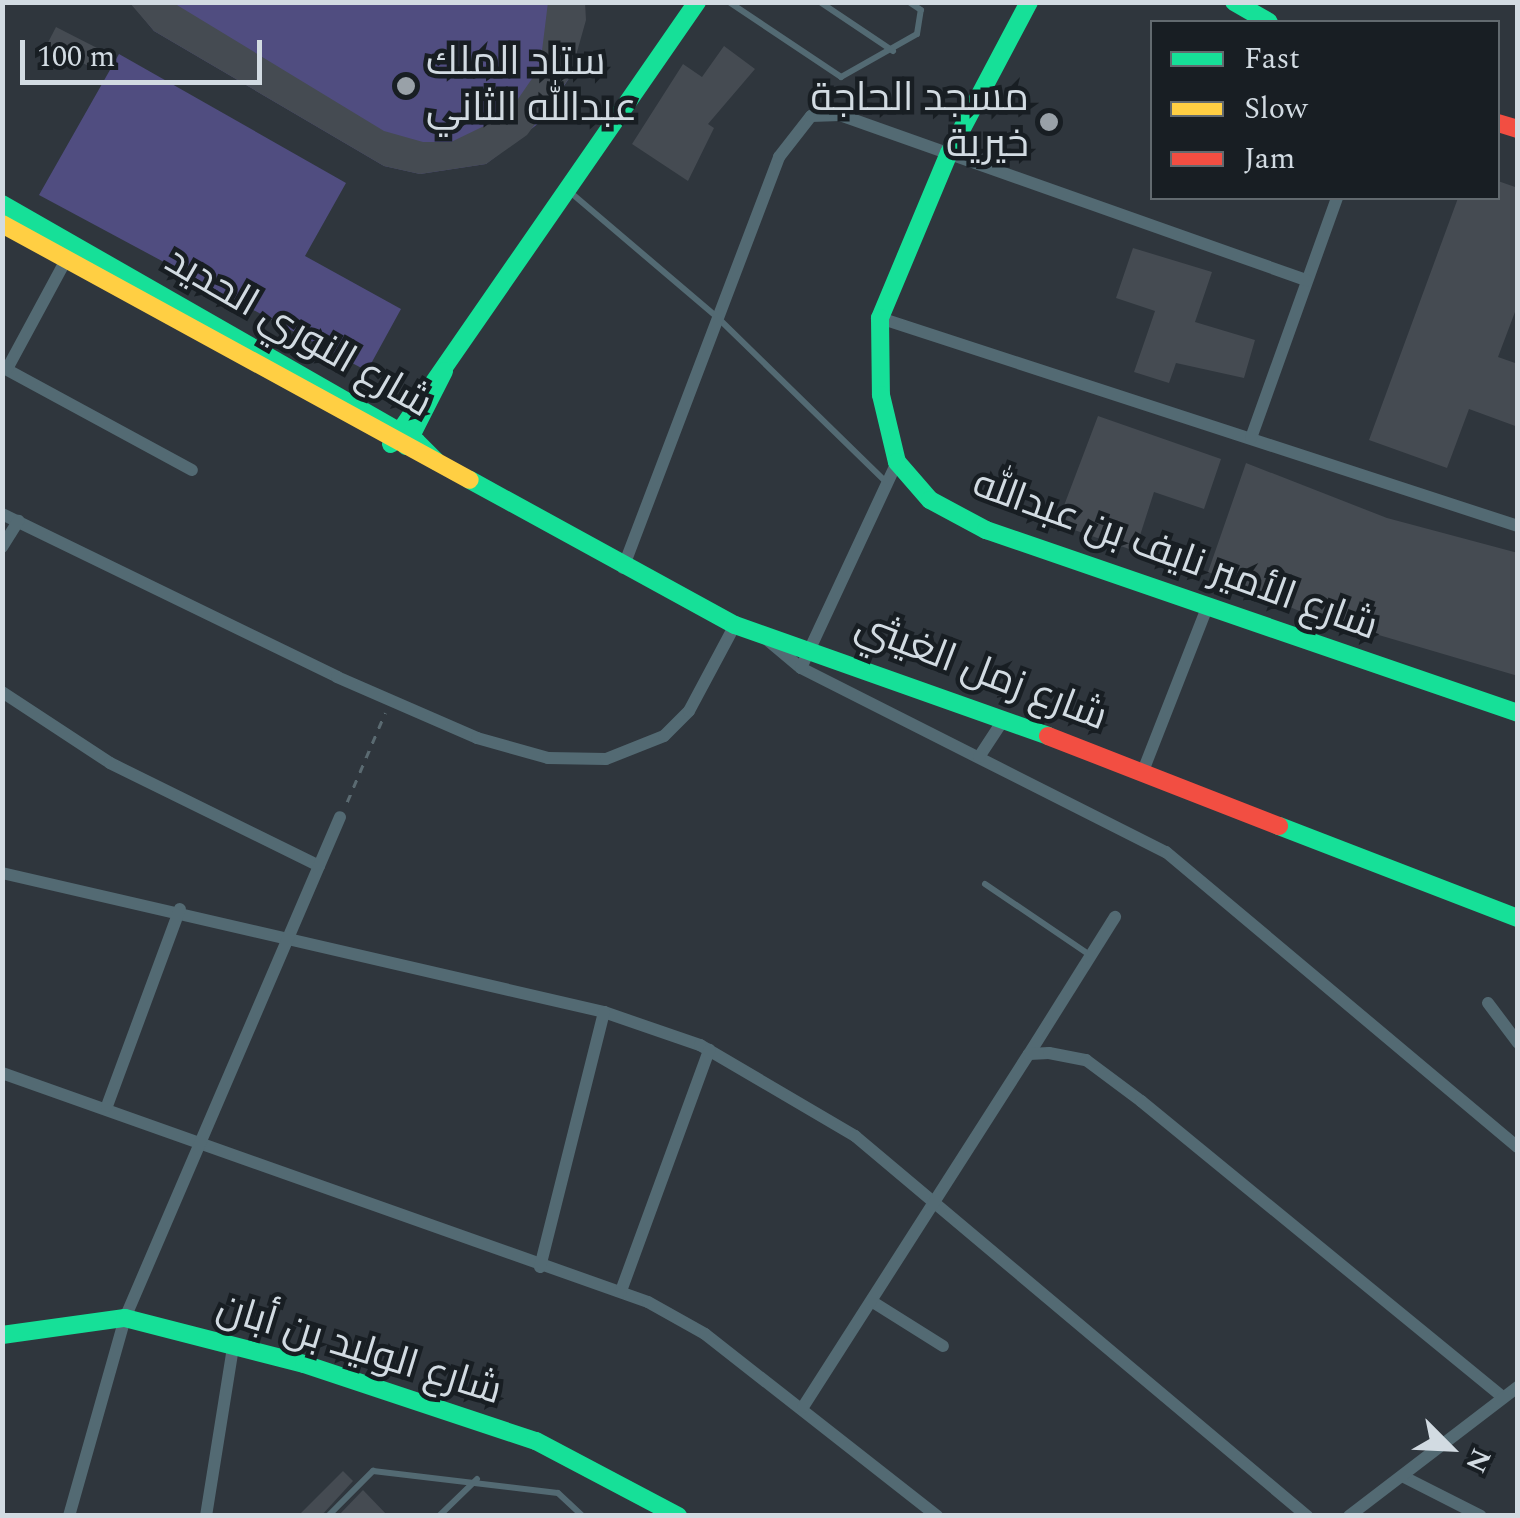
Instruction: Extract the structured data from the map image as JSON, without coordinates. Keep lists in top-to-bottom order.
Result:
{
  "streets": {
    "street": [
      "شارع النوري الحديد",
      "شارع الأمير نايف بن عبدالله",
      "شارع زمل الغيثي",
      "شارع الوليد بن أبان"
    ]
  },
  "crossings": [
    ["شارع النوري الحديد", "شارع زمل الغيثي"]
  ],
  "places": ["ستاد الملك عبدالله الثاني", "مسجد الحاجة خيرية"],
  "legend": ["Fast", "Slow", "Jam"],
  "scale_bar": "100 m",
  "north": "bottom right"
}
